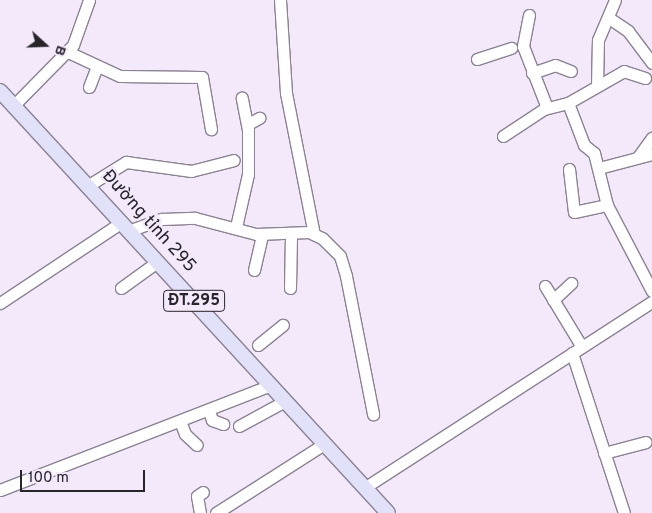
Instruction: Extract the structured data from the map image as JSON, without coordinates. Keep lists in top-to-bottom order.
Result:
{
  "streets": {
    "main road": ["Đường tỉnh 295", "ĐT.295"]
  },
  "scale_bar": "100 m",
  "north": "right"
}
